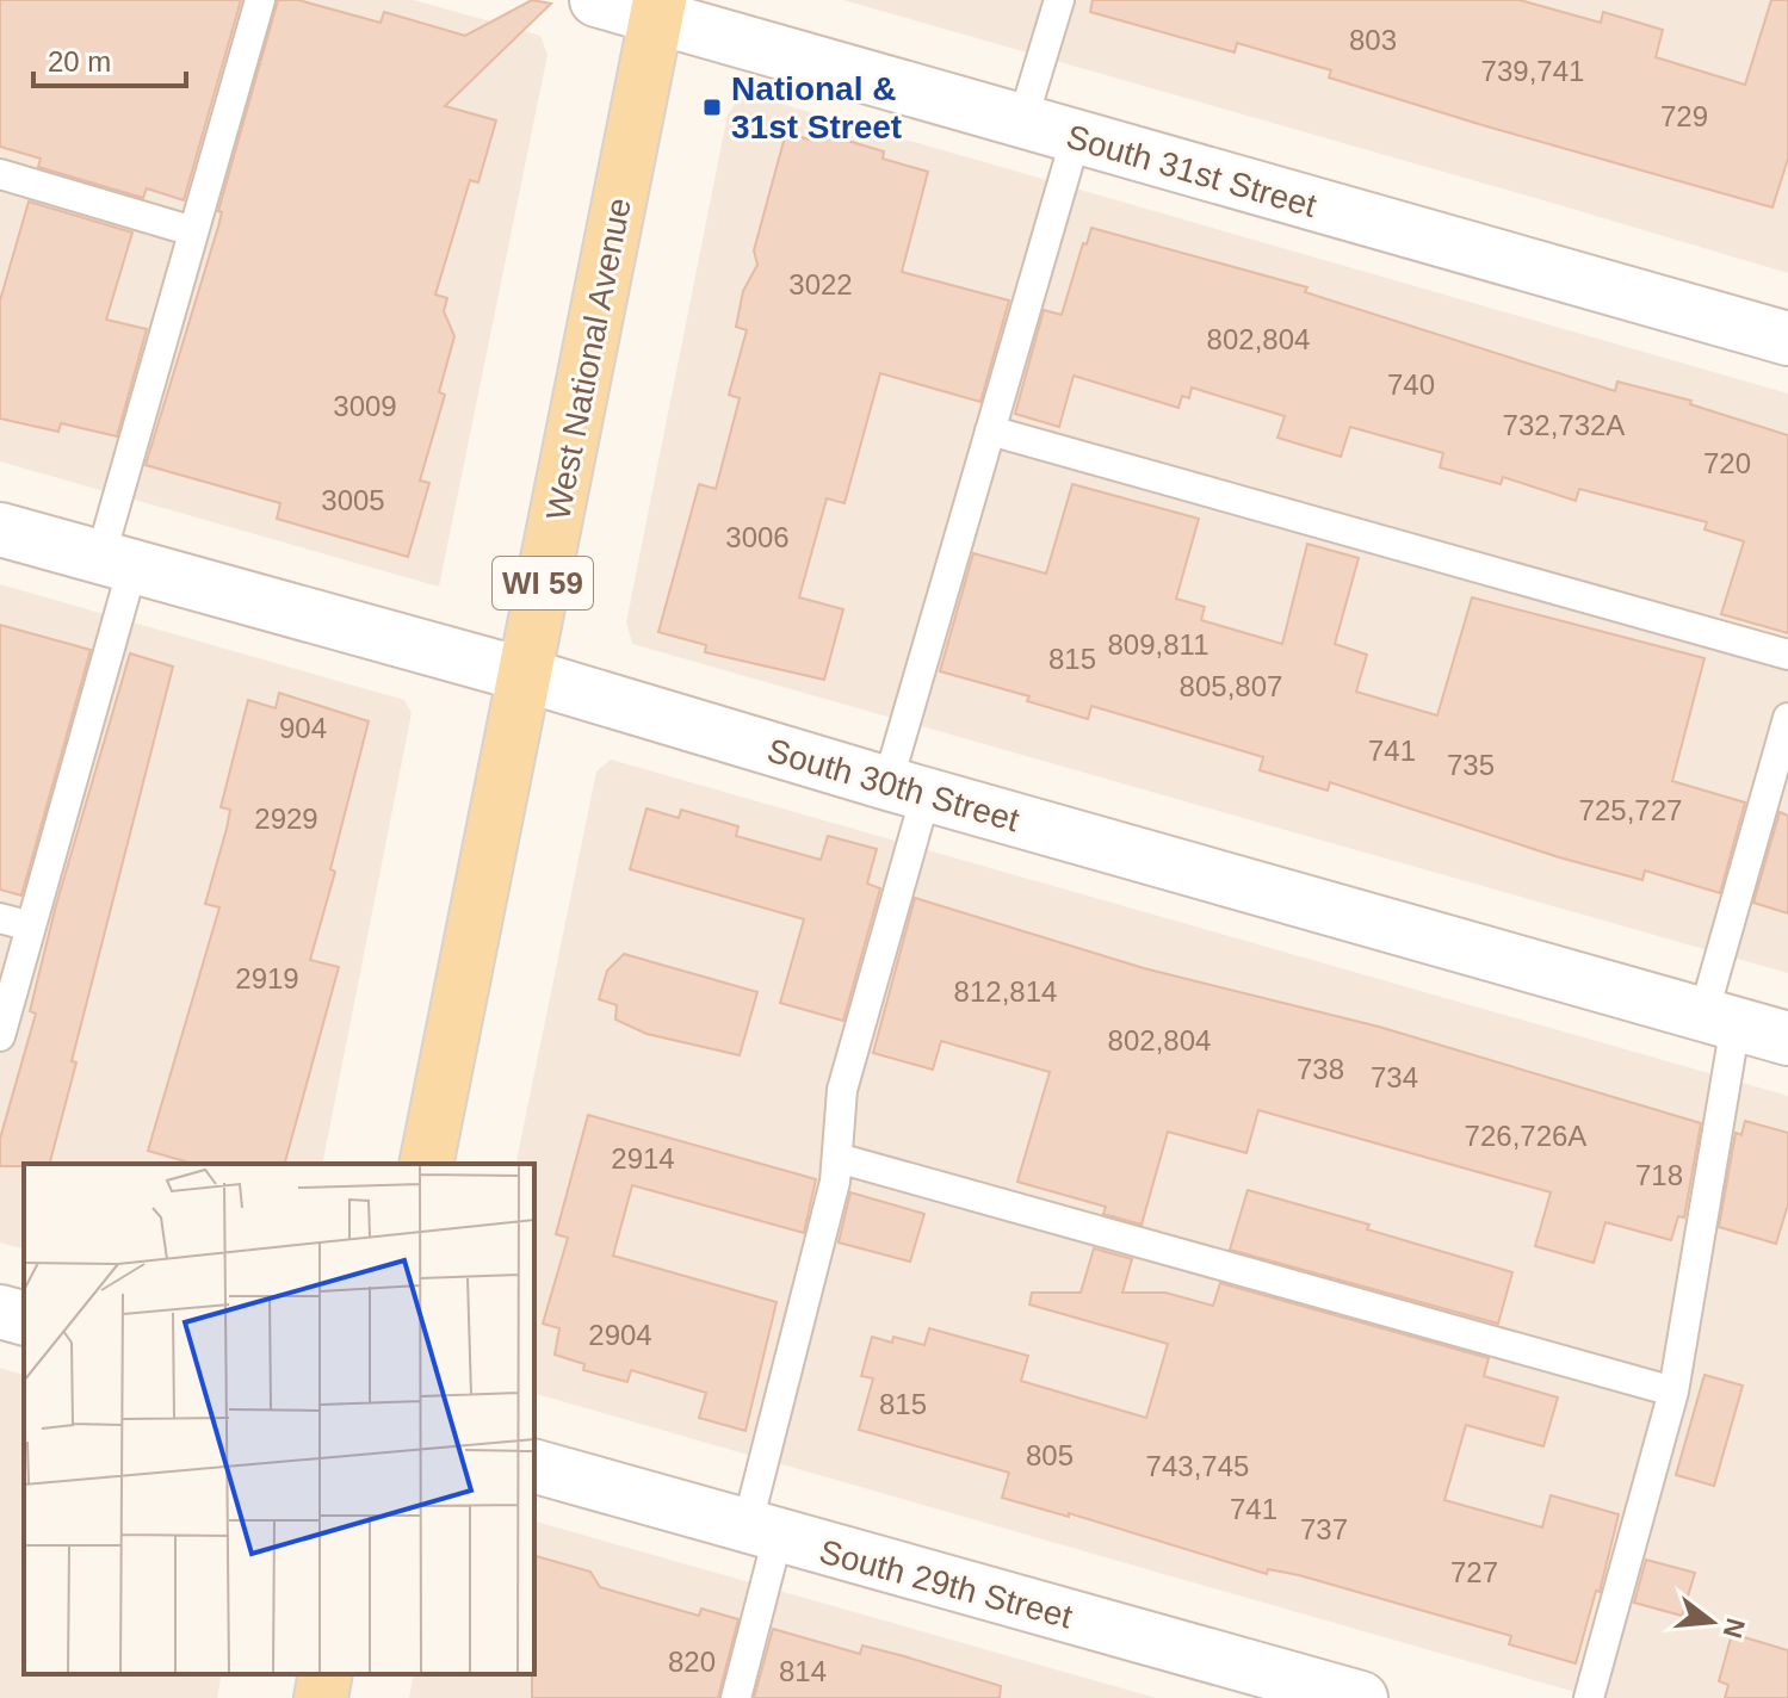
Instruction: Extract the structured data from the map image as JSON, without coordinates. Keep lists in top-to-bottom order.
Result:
{
  "streets": {
    "main road": ["West National Avenue", "WI 59"],
    "street": ["South 31st Street", "South 30th Street", "South 29th Street"]
  },
  "crossings": [
    ["South 31st Street", "West National Avenue"],
    ["West National Avenue", "South 30th Street"]
  ],
  "places": {
    "transit": ["National & 31st Street"]
  },
  "house_numbers": [
    "803",
    "739,741",
    "729",
    "3022",
    "802,804",
    "740",
    "3009",
    "732,732A",
    "720",
    "3005",
    "3006",
    "809,811",
    "815",
    "805,807",
    "904",
    "741",
    "735",
    "725,727",
    "2929",
    "2919",
    "812,814",
    "802,804",
    "738",
    "734",
    "726,726A",
    "2914",
    "718",
    "2904",
    "815",
    "805",
    "743,745",
    "741",
    "737",
    "727",
    "820",
    "814"
  ],
  "scale_bar": "20 m",
  "north": "right"
}
